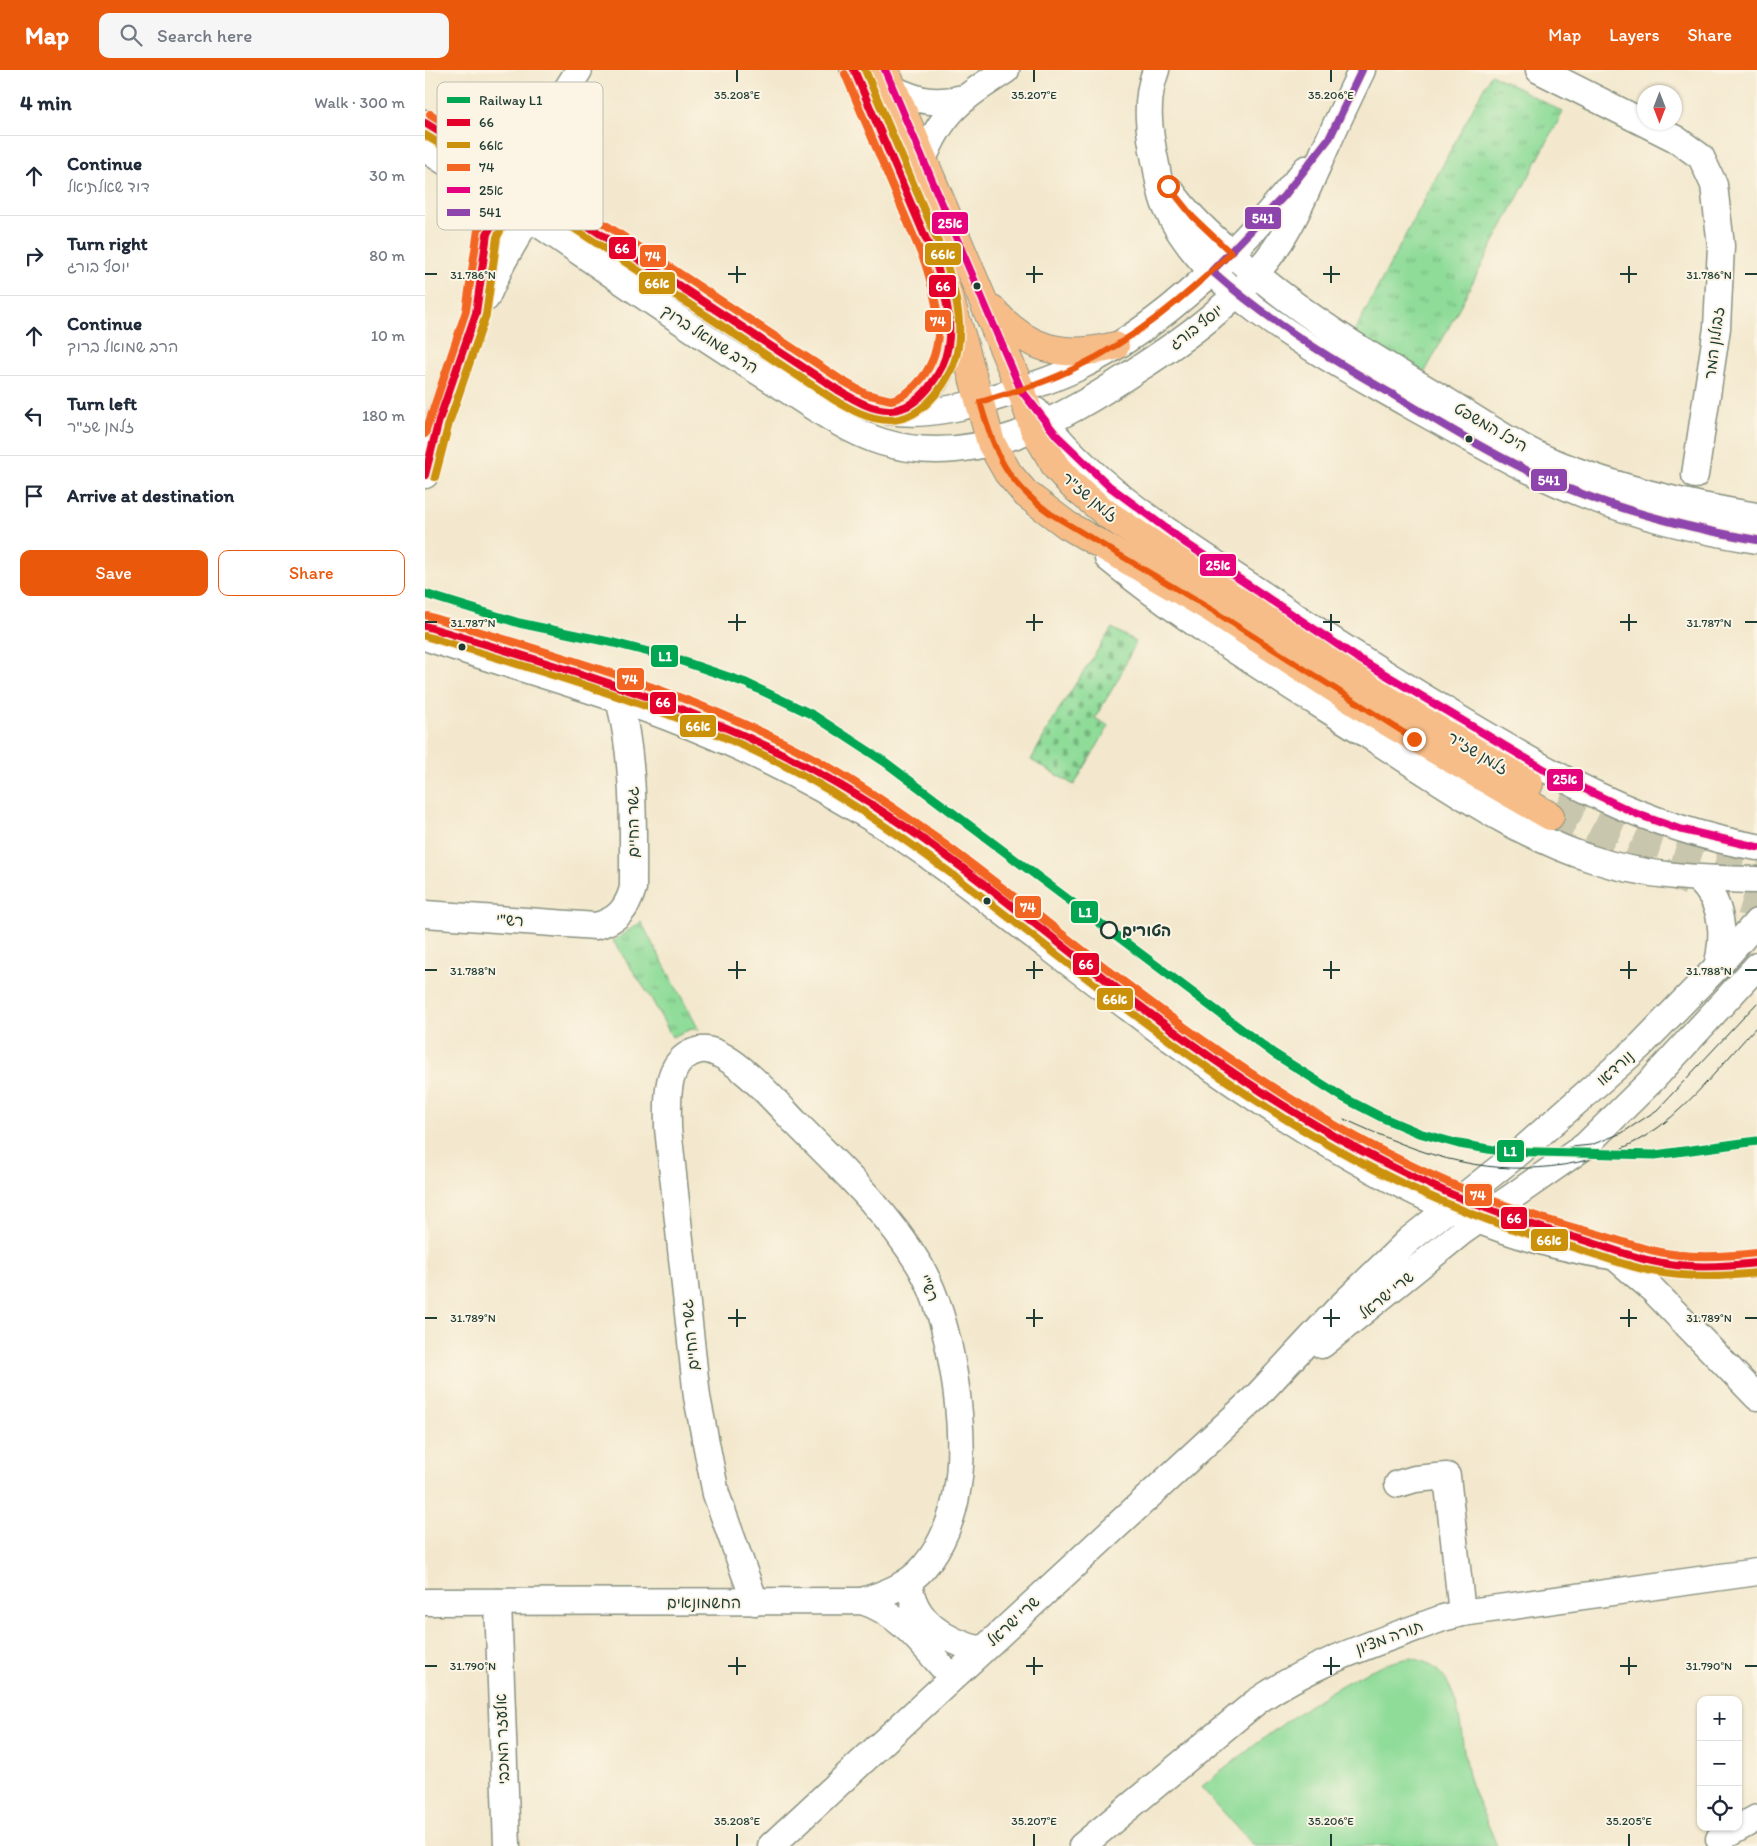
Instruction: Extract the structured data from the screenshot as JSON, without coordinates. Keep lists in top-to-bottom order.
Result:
{
  "streets": {
    "main road": ["זלמן שז\"ר"],
    "street": [
      "יוסף בורג",
      "הרב שמואל ברוך",
      "זבולון המר",
      "היכל המשפט",
      "גשר החיים",
      "רש\"י",
      "נורדאו",
      "שרי ישראל",
      "החשמונאים",
      "תורה מציון",
      "אלעזר המכבי"
    ]
  },
  "crossings": [
    ["יוסף בורג", "הרב שמואל ברוך"],
    ["יוסף בורג", "היכל המשפט"],
    ["יוסף בורג", "זלמן שז\"ר"],
    ["הרב שמואל ברוך", "זלמן שז\"ר"],
    ["גשר החיים", "רש\"י"],
    ["גשר החיים", "החשמונאים"],
    ["רש\"י", "החשמונאים"],
    ["נורדאו", "שרי ישראל"],
    ["שרי ישראל", "החשמונאים"],
    ["החשמונאים", "אלעזר המכבי"]
  ],
  "places": ["הטורים"],
  "lines": [
    "transit line 66",
    "transit line 66א",
    "transit line 25א",
    "transit line 541",
    "transit line 74",
    "rail line L1"
  ],
  "legend": [
    "Railway L1",
    "66",
    "66א",
    "74",
    "25א",
    "541"
  ],
  "north": "bottom",
  "page": {
    "header": "Map",
    "search": "Search here",
    "nav": ["Map", "Layers", "Share"],
    "heading": ["4 min", "Walk · 300 m"],
    "list": [
      ["Continue", "דוד שאלתיאל", "30 m"],
      ["Turn right", "יוסף בורג", "80 m"],
      ["Continue", "הרב שמואל ברוך", "10 m"],
      ["Turn left", "זלמן שז\"ר", "180 m"],
      "Arrive at destination"
    ],
    "buttons": ["Save", "Share"],
    "map_buttons": ["+", "−"]
  },
  "coordinates": [
    "35.208°E",
    "35.207°E",
    "35.206°E",
    "31.786°N",
    "31.787°N",
    "31.788°N",
    "31.789°N",
    "31.790°N",
    "35.205°E"
  ]
}
